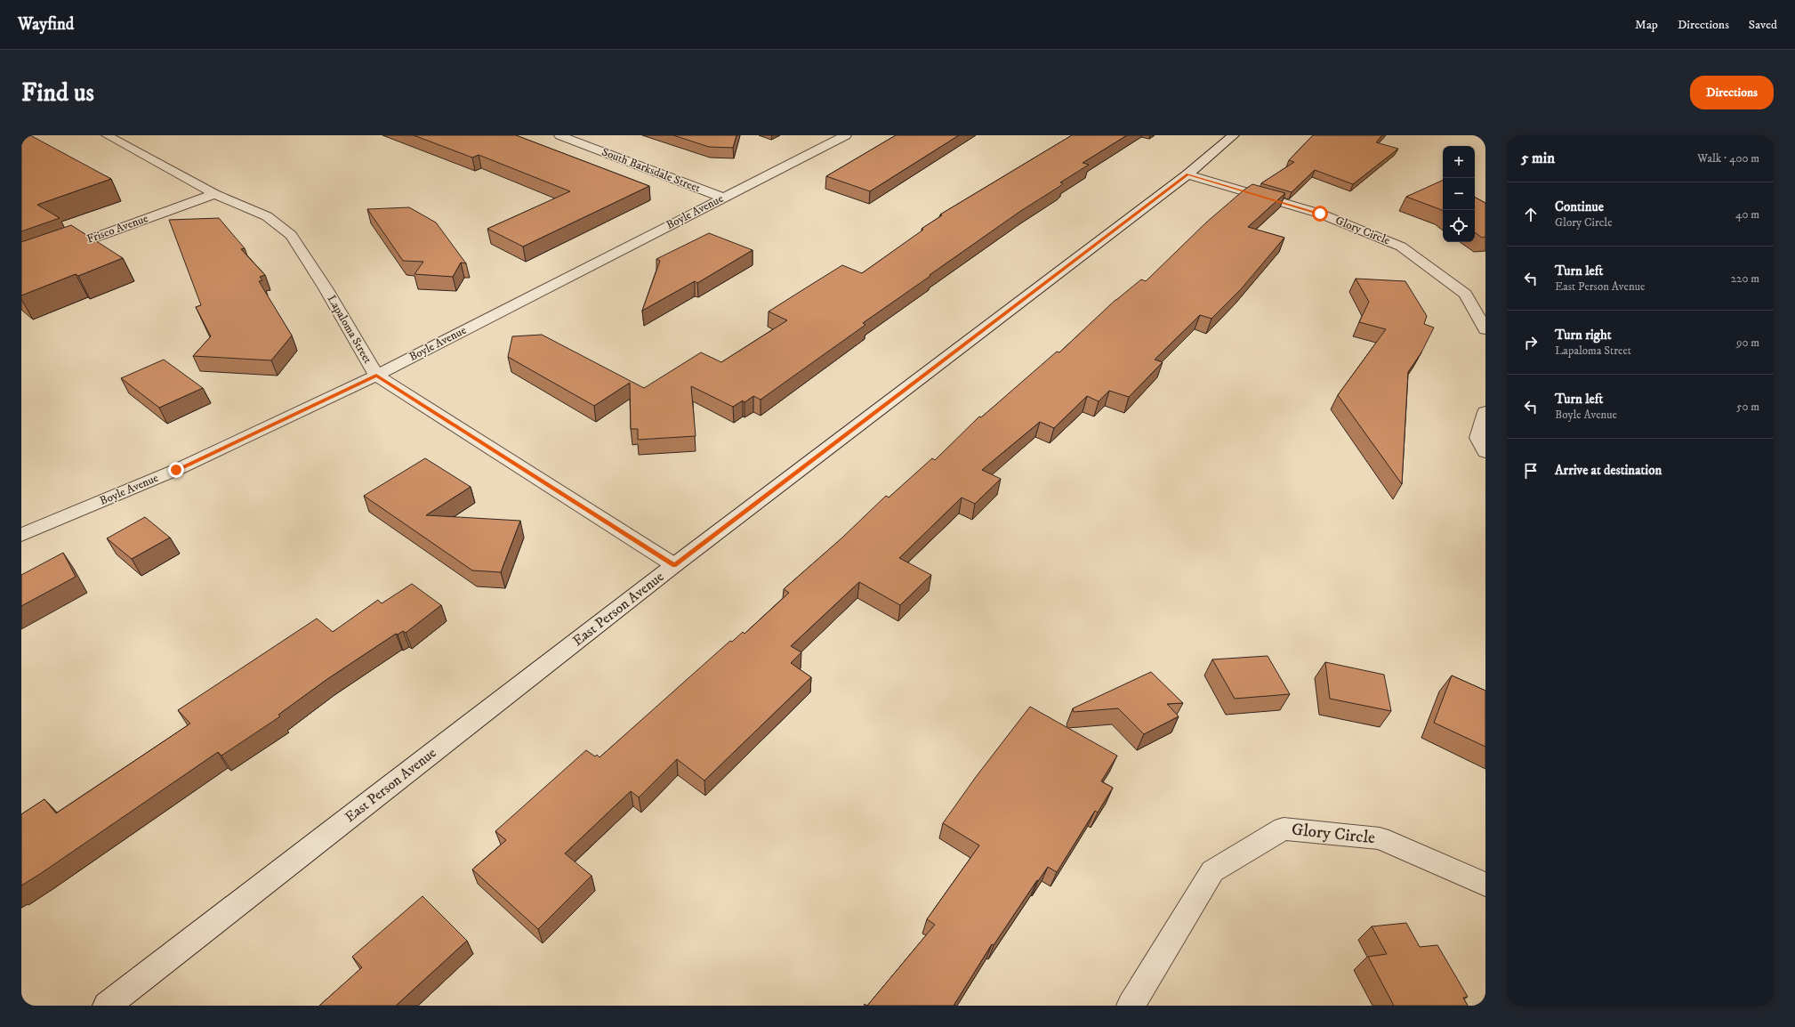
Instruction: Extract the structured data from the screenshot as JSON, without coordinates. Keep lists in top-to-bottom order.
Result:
{
  "streets": {
    "street": [
      "South Barksdale Street",
      "Boyle Avenue",
      "Frisco Avenue",
      "Glory Circle",
      "Lapaloma Street",
      "East Person Avenue"
    ]
  },
  "crossings": [
    ["South Barksdale Street", "Boyle Avenue"],
    ["Boyle Avenue", "Lapaloma Street"],
    ["Frisco Avenue", "Lapaloma Street"],
    ["Glory Circle", "East Person Avenue"],
    ["Lapaloma Street", "East Person Avenue"]
  ],
  "page": {
    "header": "Wayfind",
    "nav": ["Map", "Directions", "Saved"],
    "buttons": "Directions",
    "title": "Find us",
    "heading": ["5 min", "Walk · 400 m"],
    "map_buttons": ["+", "−"],
    "list": [
      ["Continue", "Glory Circle", "40 m"],
      ["Turn left", "East Person Avenue", "220 m"],
      ["Turn right", "Lapaloma Street", "90 m"],
      ["Turn left", "Boyle Avenue", "50 m"],
      "Arrive at destination"
    ]
  }
}
